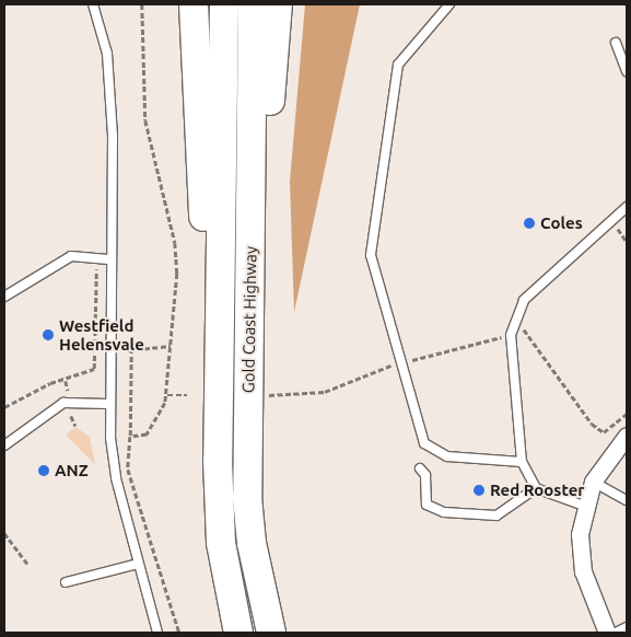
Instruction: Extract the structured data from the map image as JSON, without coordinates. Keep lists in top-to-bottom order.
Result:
{
  "streets": {
    "highway": ["Gold Coast Highway"]
  },
  "places": [
    "Coles",
    "Westfield Helensvale",
    "ANZ",
    "Red Rooster"
  ]
}
